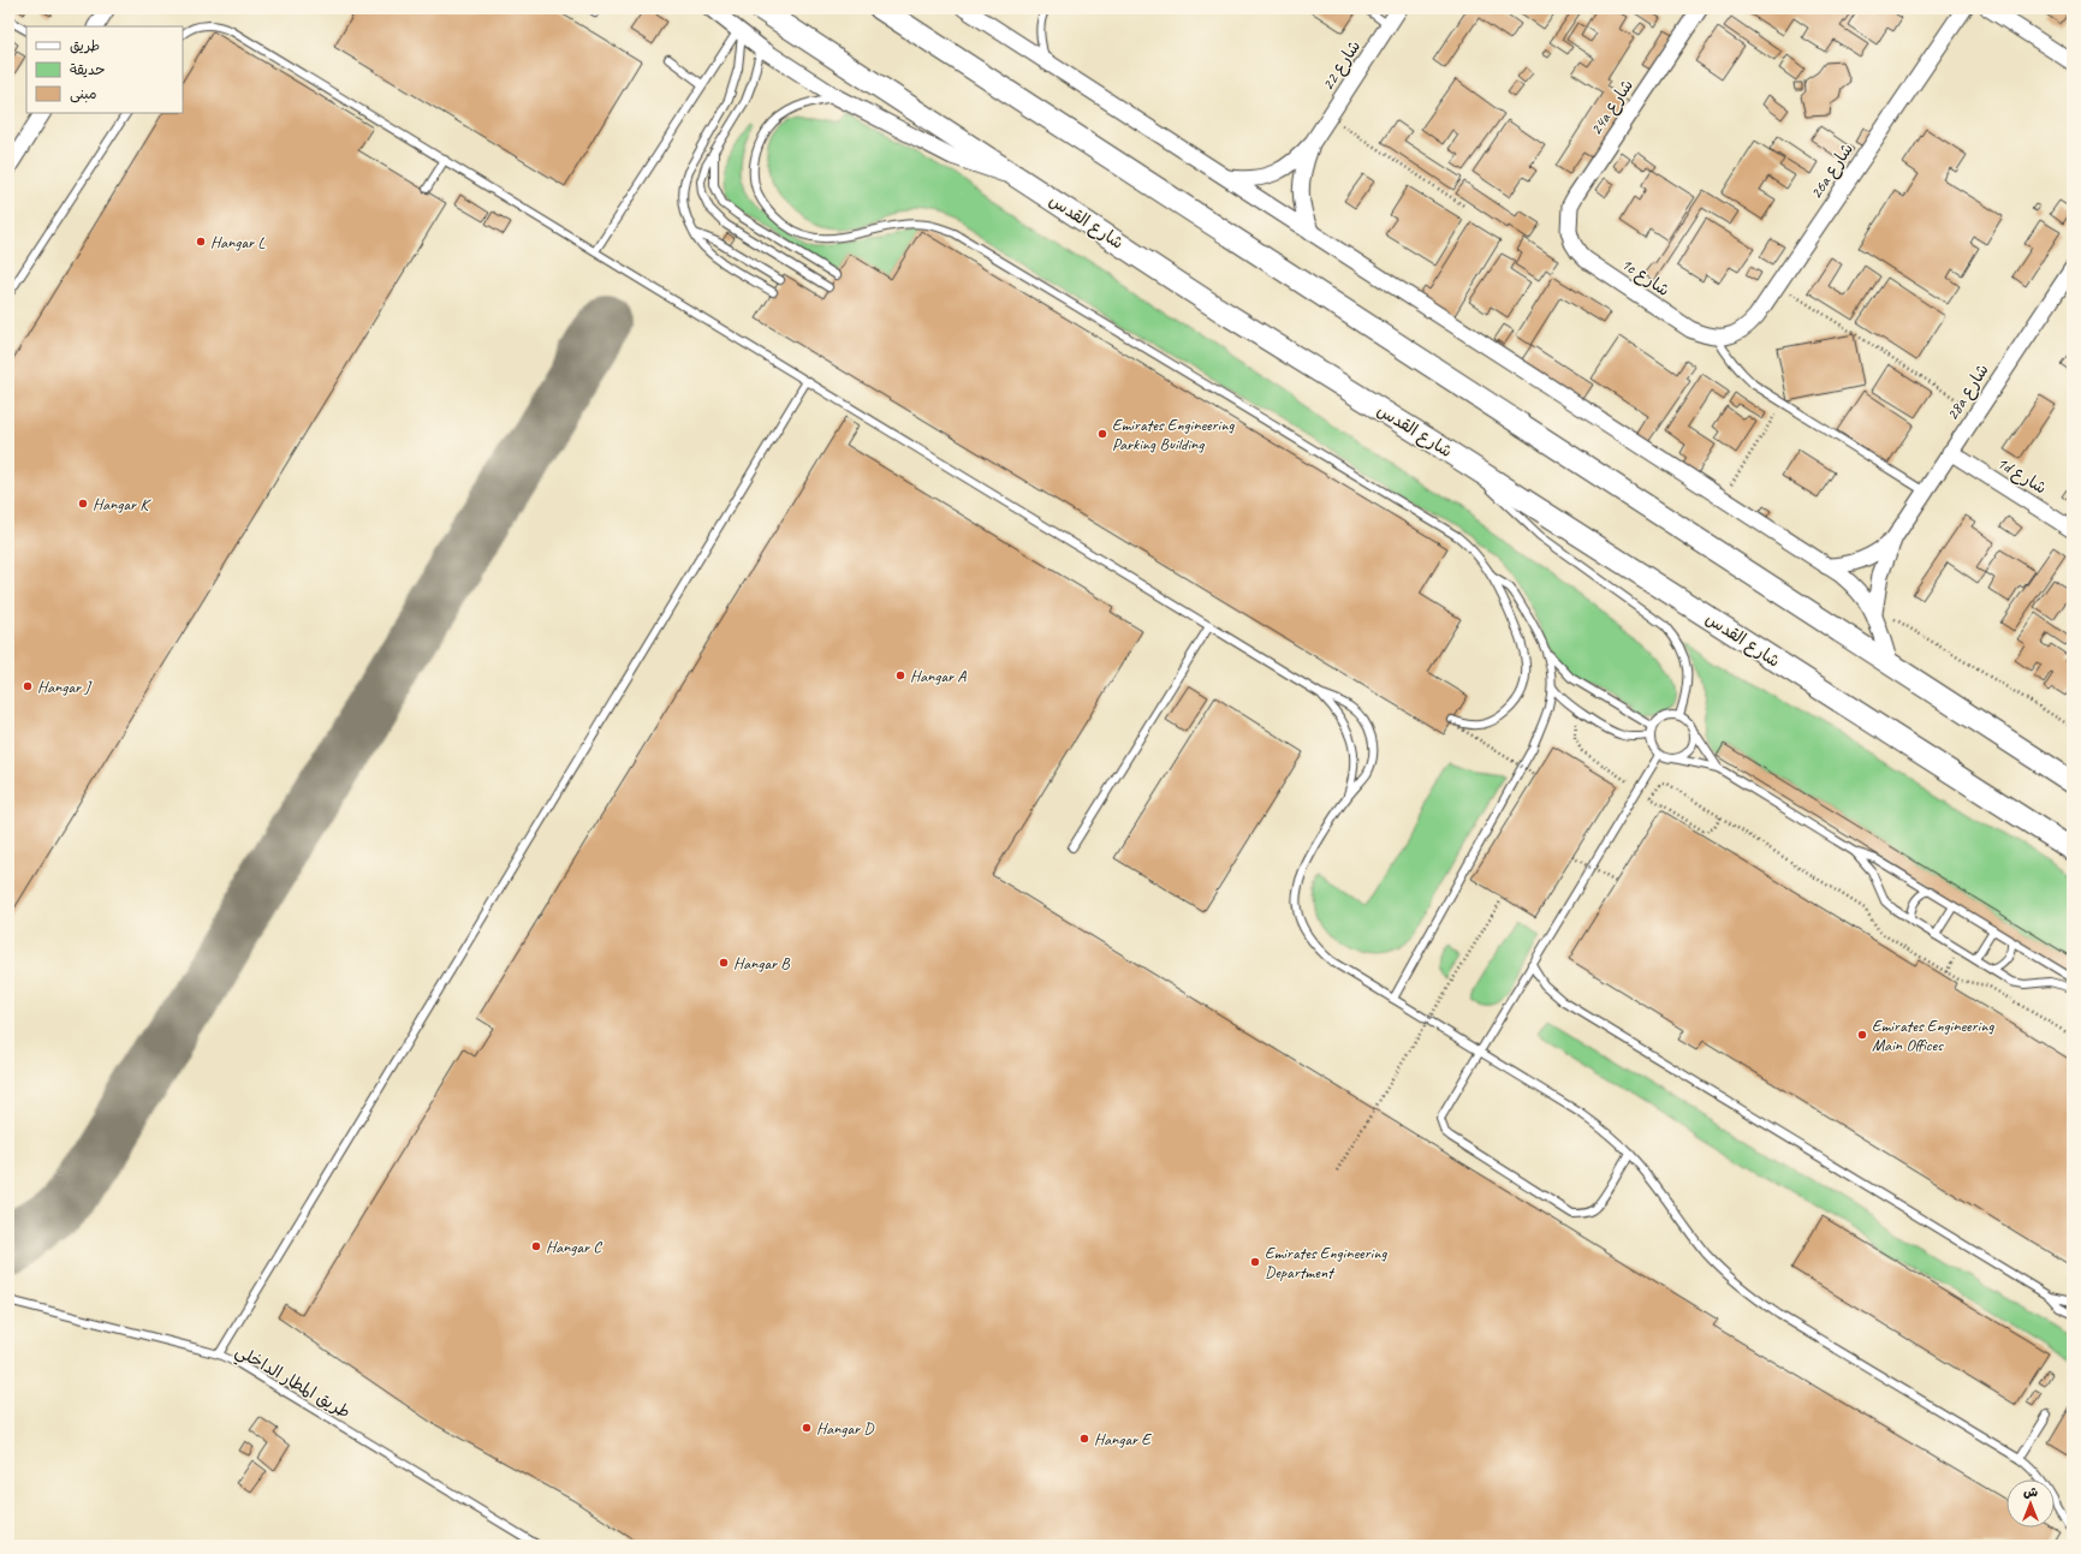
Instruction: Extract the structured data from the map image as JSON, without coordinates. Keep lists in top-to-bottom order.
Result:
{
  "streets": {
    "main road": ["شارع القدس"],
    "street": [
      "شارع 22",
      "24a شارع",
      "26a شارع",
      "1c شارع",
      "28a شارع",
      "1d شارع"
    ],
    "lane": ["طريق المطار الداخلي"]
  },
  "crossings": [
    ["24a شارع", "1c شارع"],
    ["26a شارع", "1c شارع"],
    ["28a شارع", "1d شارع"]
  ],
  "places": [
    "Hangar L",
    "Emirates Engineering Parking Building",
    "Hangar K",
    "Hangar A",
    "Hangar J",
    "Hangar B",
    "Emirates Engineering Main Offices",
    "Hangar C",
    "Emirates Engineering Department",
    "Hangar D",
    "Hangar E"
  ],
  "legend": ["طريق", "حديقة", "مبنى"],
  "north": "top"
}
